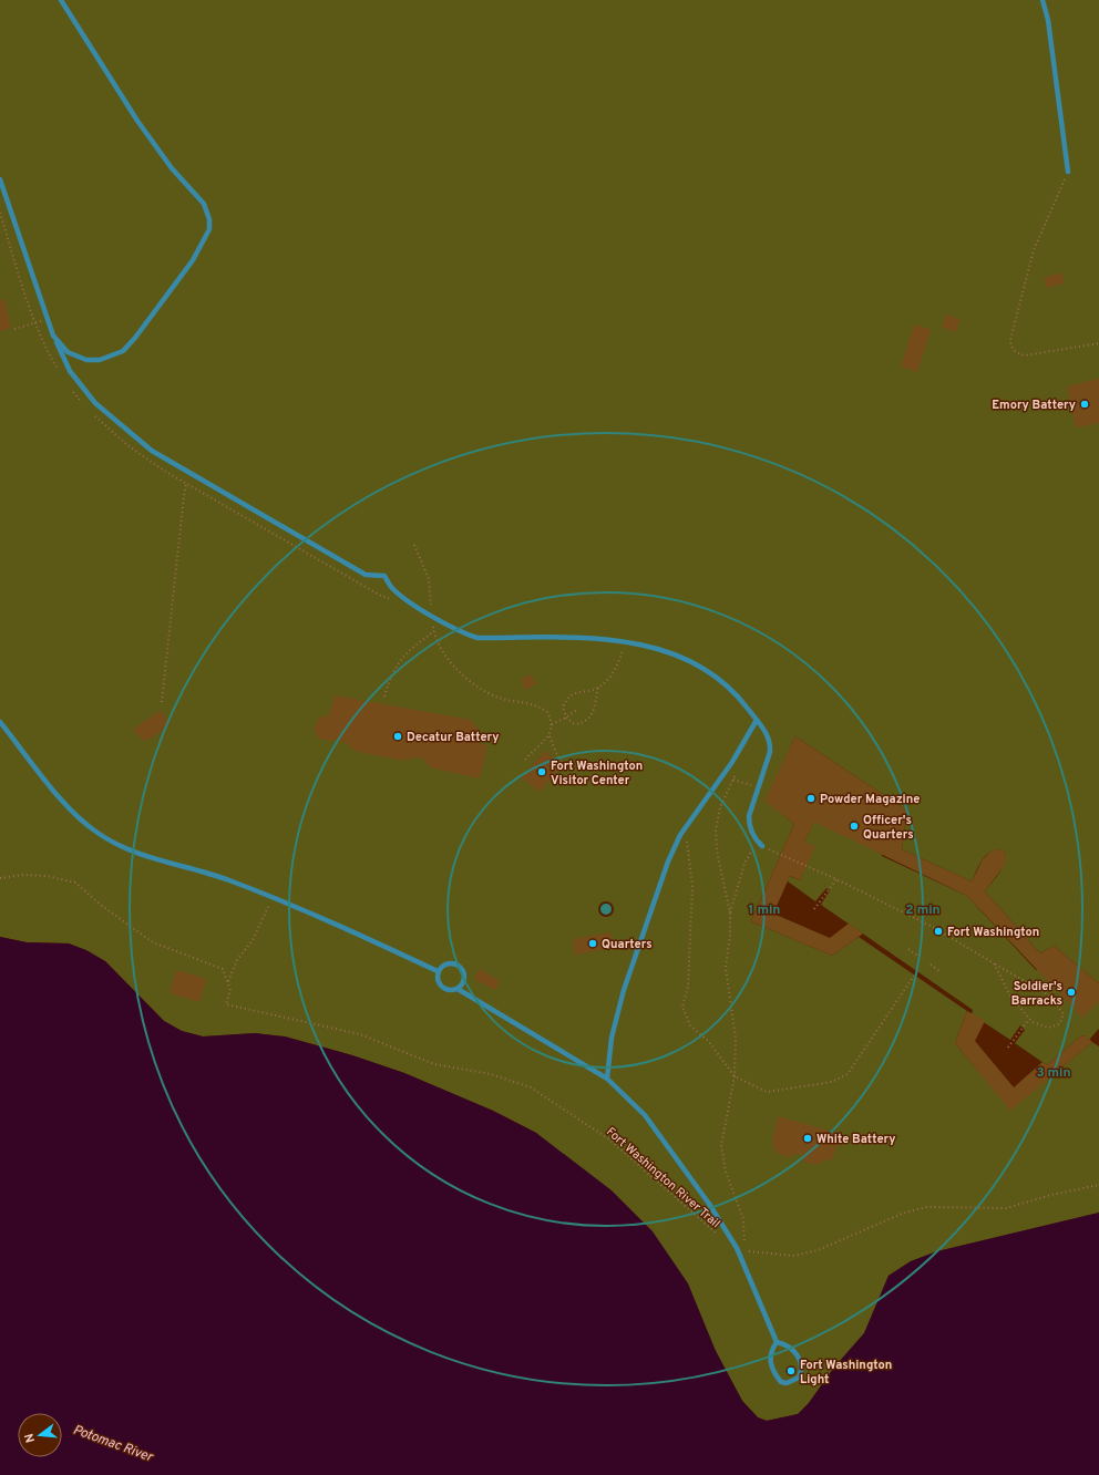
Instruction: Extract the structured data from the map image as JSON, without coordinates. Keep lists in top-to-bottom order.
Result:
{
  "streets": {
    "path": ["Fort Washington River Trail"]
  },
  "water": ["Potomac River"],
  "places": [
    "Emory Battery",
    "Decatur Battery",
    "Fort Washington Visitor Center",
    "Powder Magazine",
    "Officer's Quarters",
    "Fort Washington",
    "Quarters",
    "Soldier's Barracks",
    "White Battery",
    "Fort Washington Light"
  ],
  "north": "left",
  "rings": ["1 min", "2 min", "3 min"]
}
